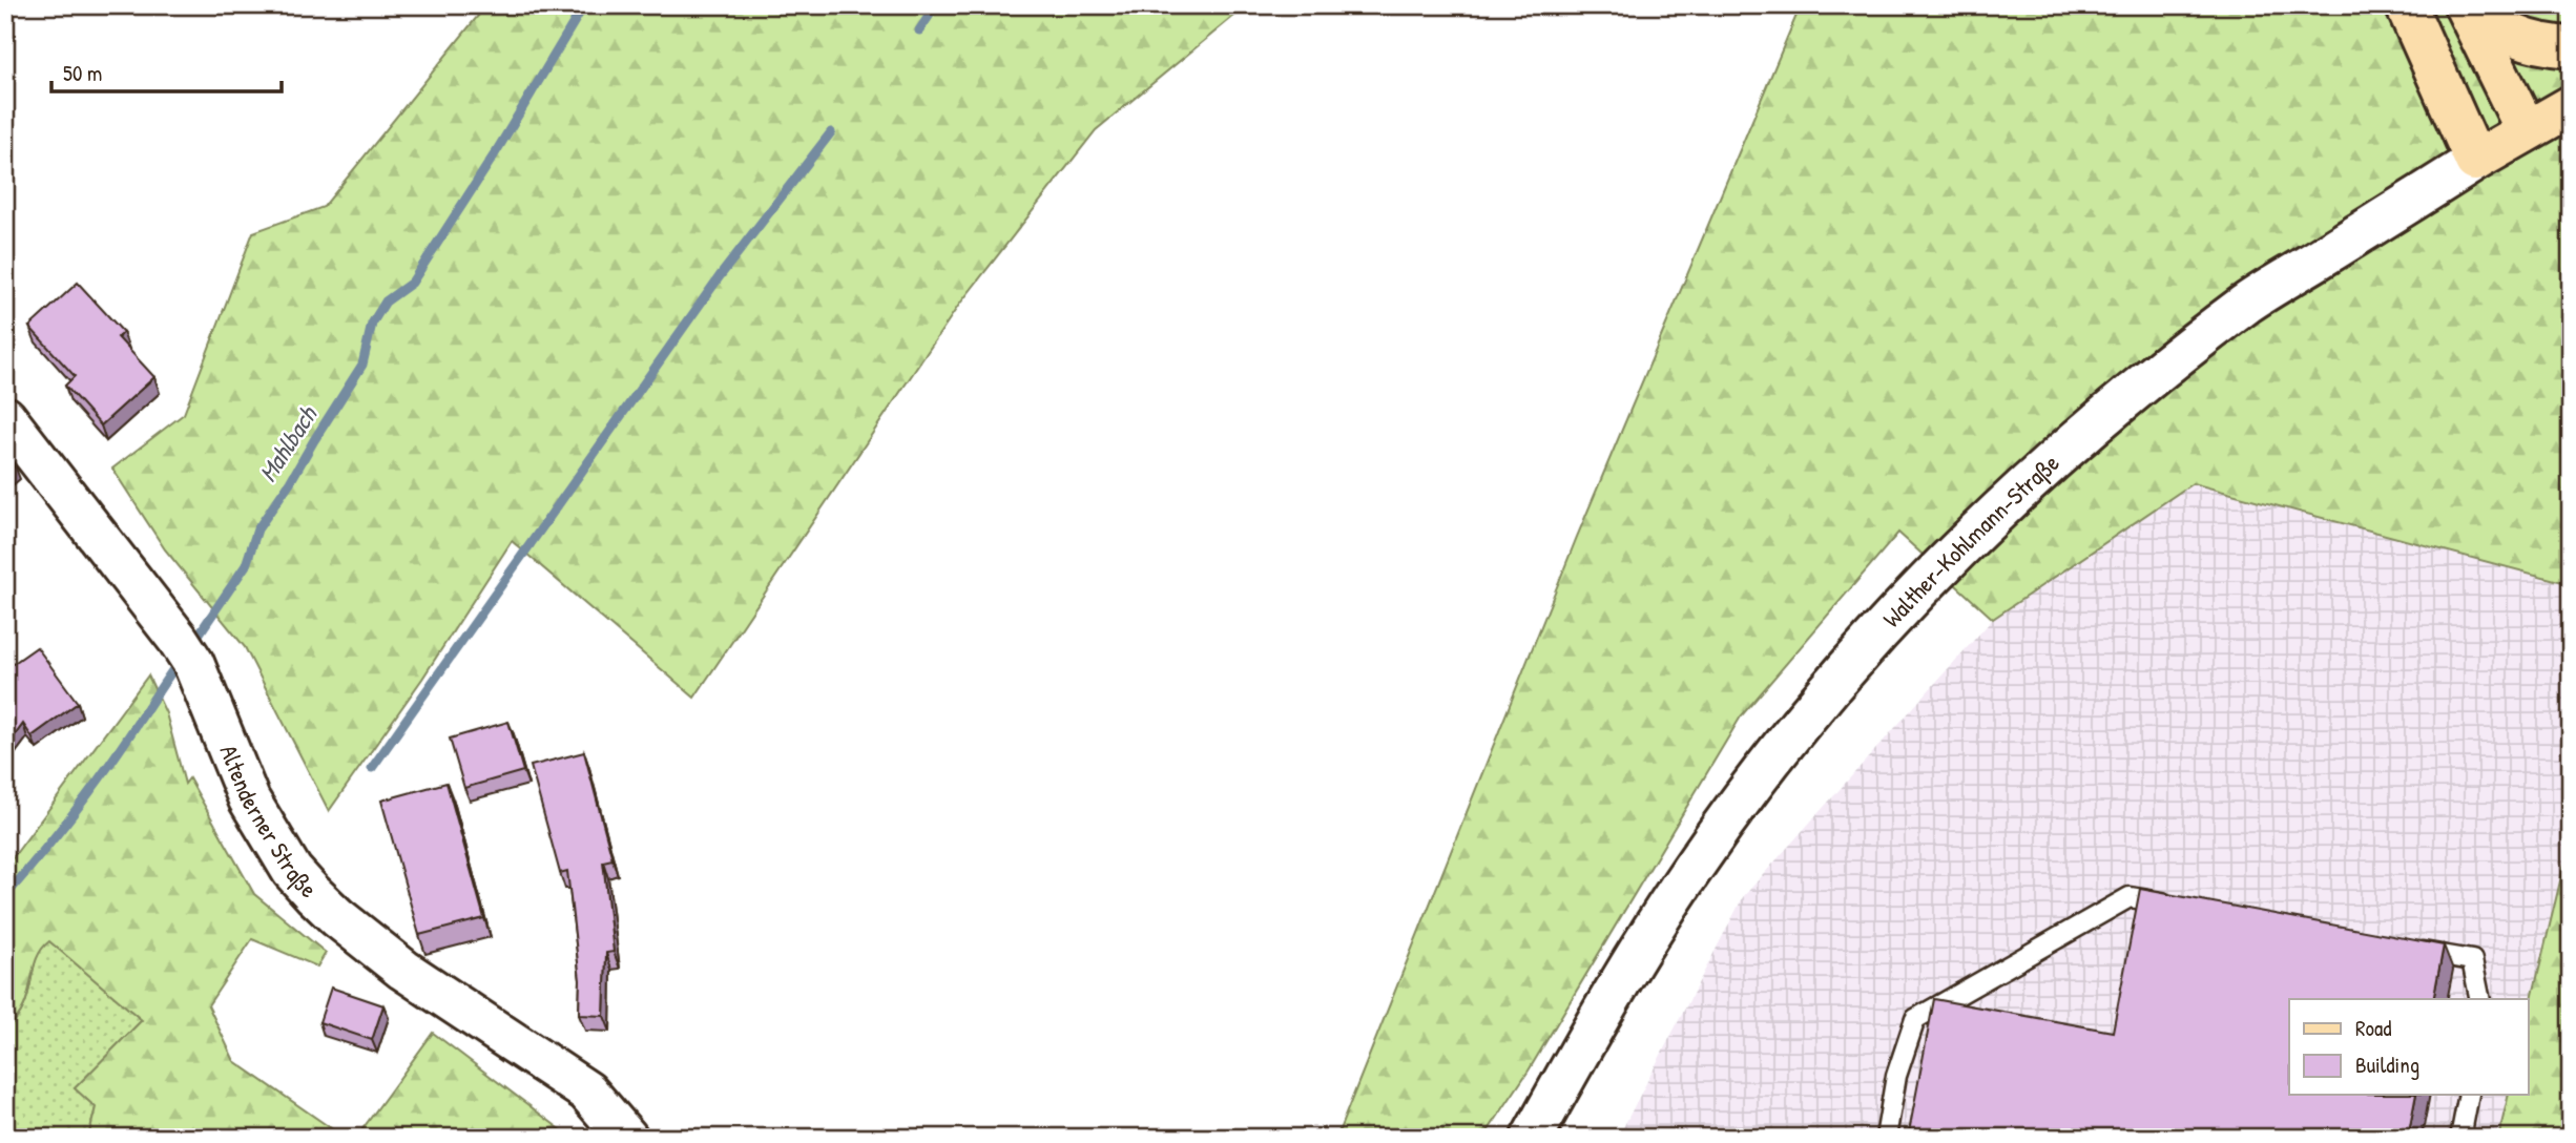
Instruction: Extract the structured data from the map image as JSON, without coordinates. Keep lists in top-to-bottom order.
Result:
{
  "streets": {
    "main road": ["Walther-Kohlmann-Straße", "Altenderner Straße"]
  },
  "water": ["Mahlbach"],
  "legend": ["Road", "Building"],
  "scale_bar": "50 m"
}
